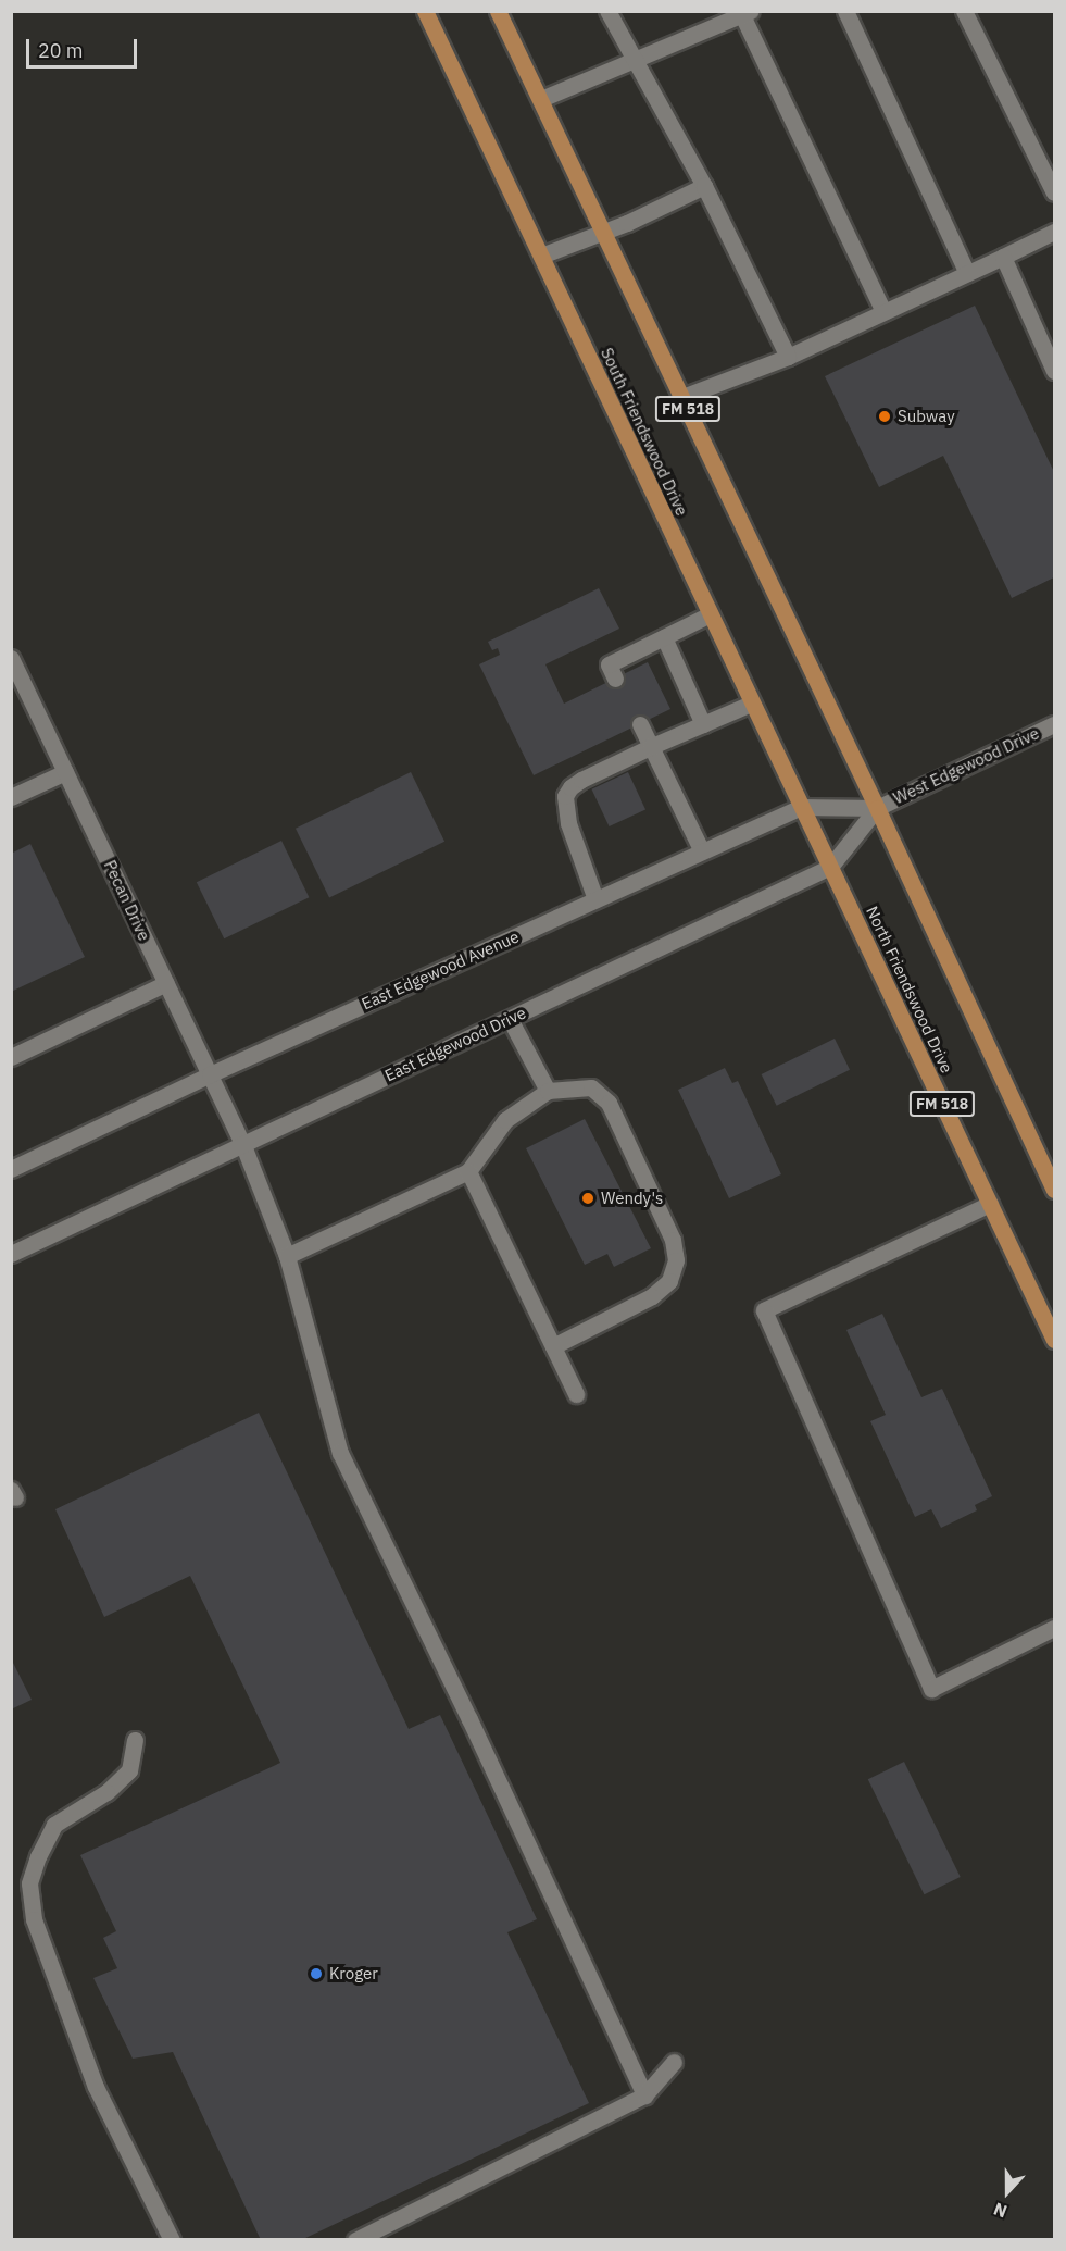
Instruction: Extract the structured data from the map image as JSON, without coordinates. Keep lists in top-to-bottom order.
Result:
{
  "streets": {
    "main road": [
      "FM 518",
      "South Friendswood Drive",
      "West Edgewood Drive",
      "Pecan Drive",
      "East Edgewood Avenue",
      "North Friendswood Drive",
      "East Edgewood Drive"
    ]
  },
  "crossings": [
    ["FM 518", "West Edgewood Drive"],
    ["FM 518", "East Edgewood Avenue"],
    ["FM 518", "East Edgewood Drive"],
    ["South Friendswood Drive", "East Edgewood Avenue"],
    ["South Friendswood Drive", "North Friendswood Drive"],
    ["South Friendswood Drive", "East Edgewood Drive"],
    ["West Edgewood Drive", "East Edgewood Avenue"],
    ["West Edgewood Drive", "East Edgewood Drive"],
    ["Pecan Drive", "East Edgewood Avenue"],
    ["Pecan Drive", "East Edgewood Drive"],
    ["East Edgewood Avenue", "East Edgewood Drive"],
    ["North Friendswood Drive", "East Edgewood Drive"]
  ],
  "places": ["Subway", "Wendy's", "Kroger"],
  "scale_bar": "20 m",
  "north": "bottom"
}
